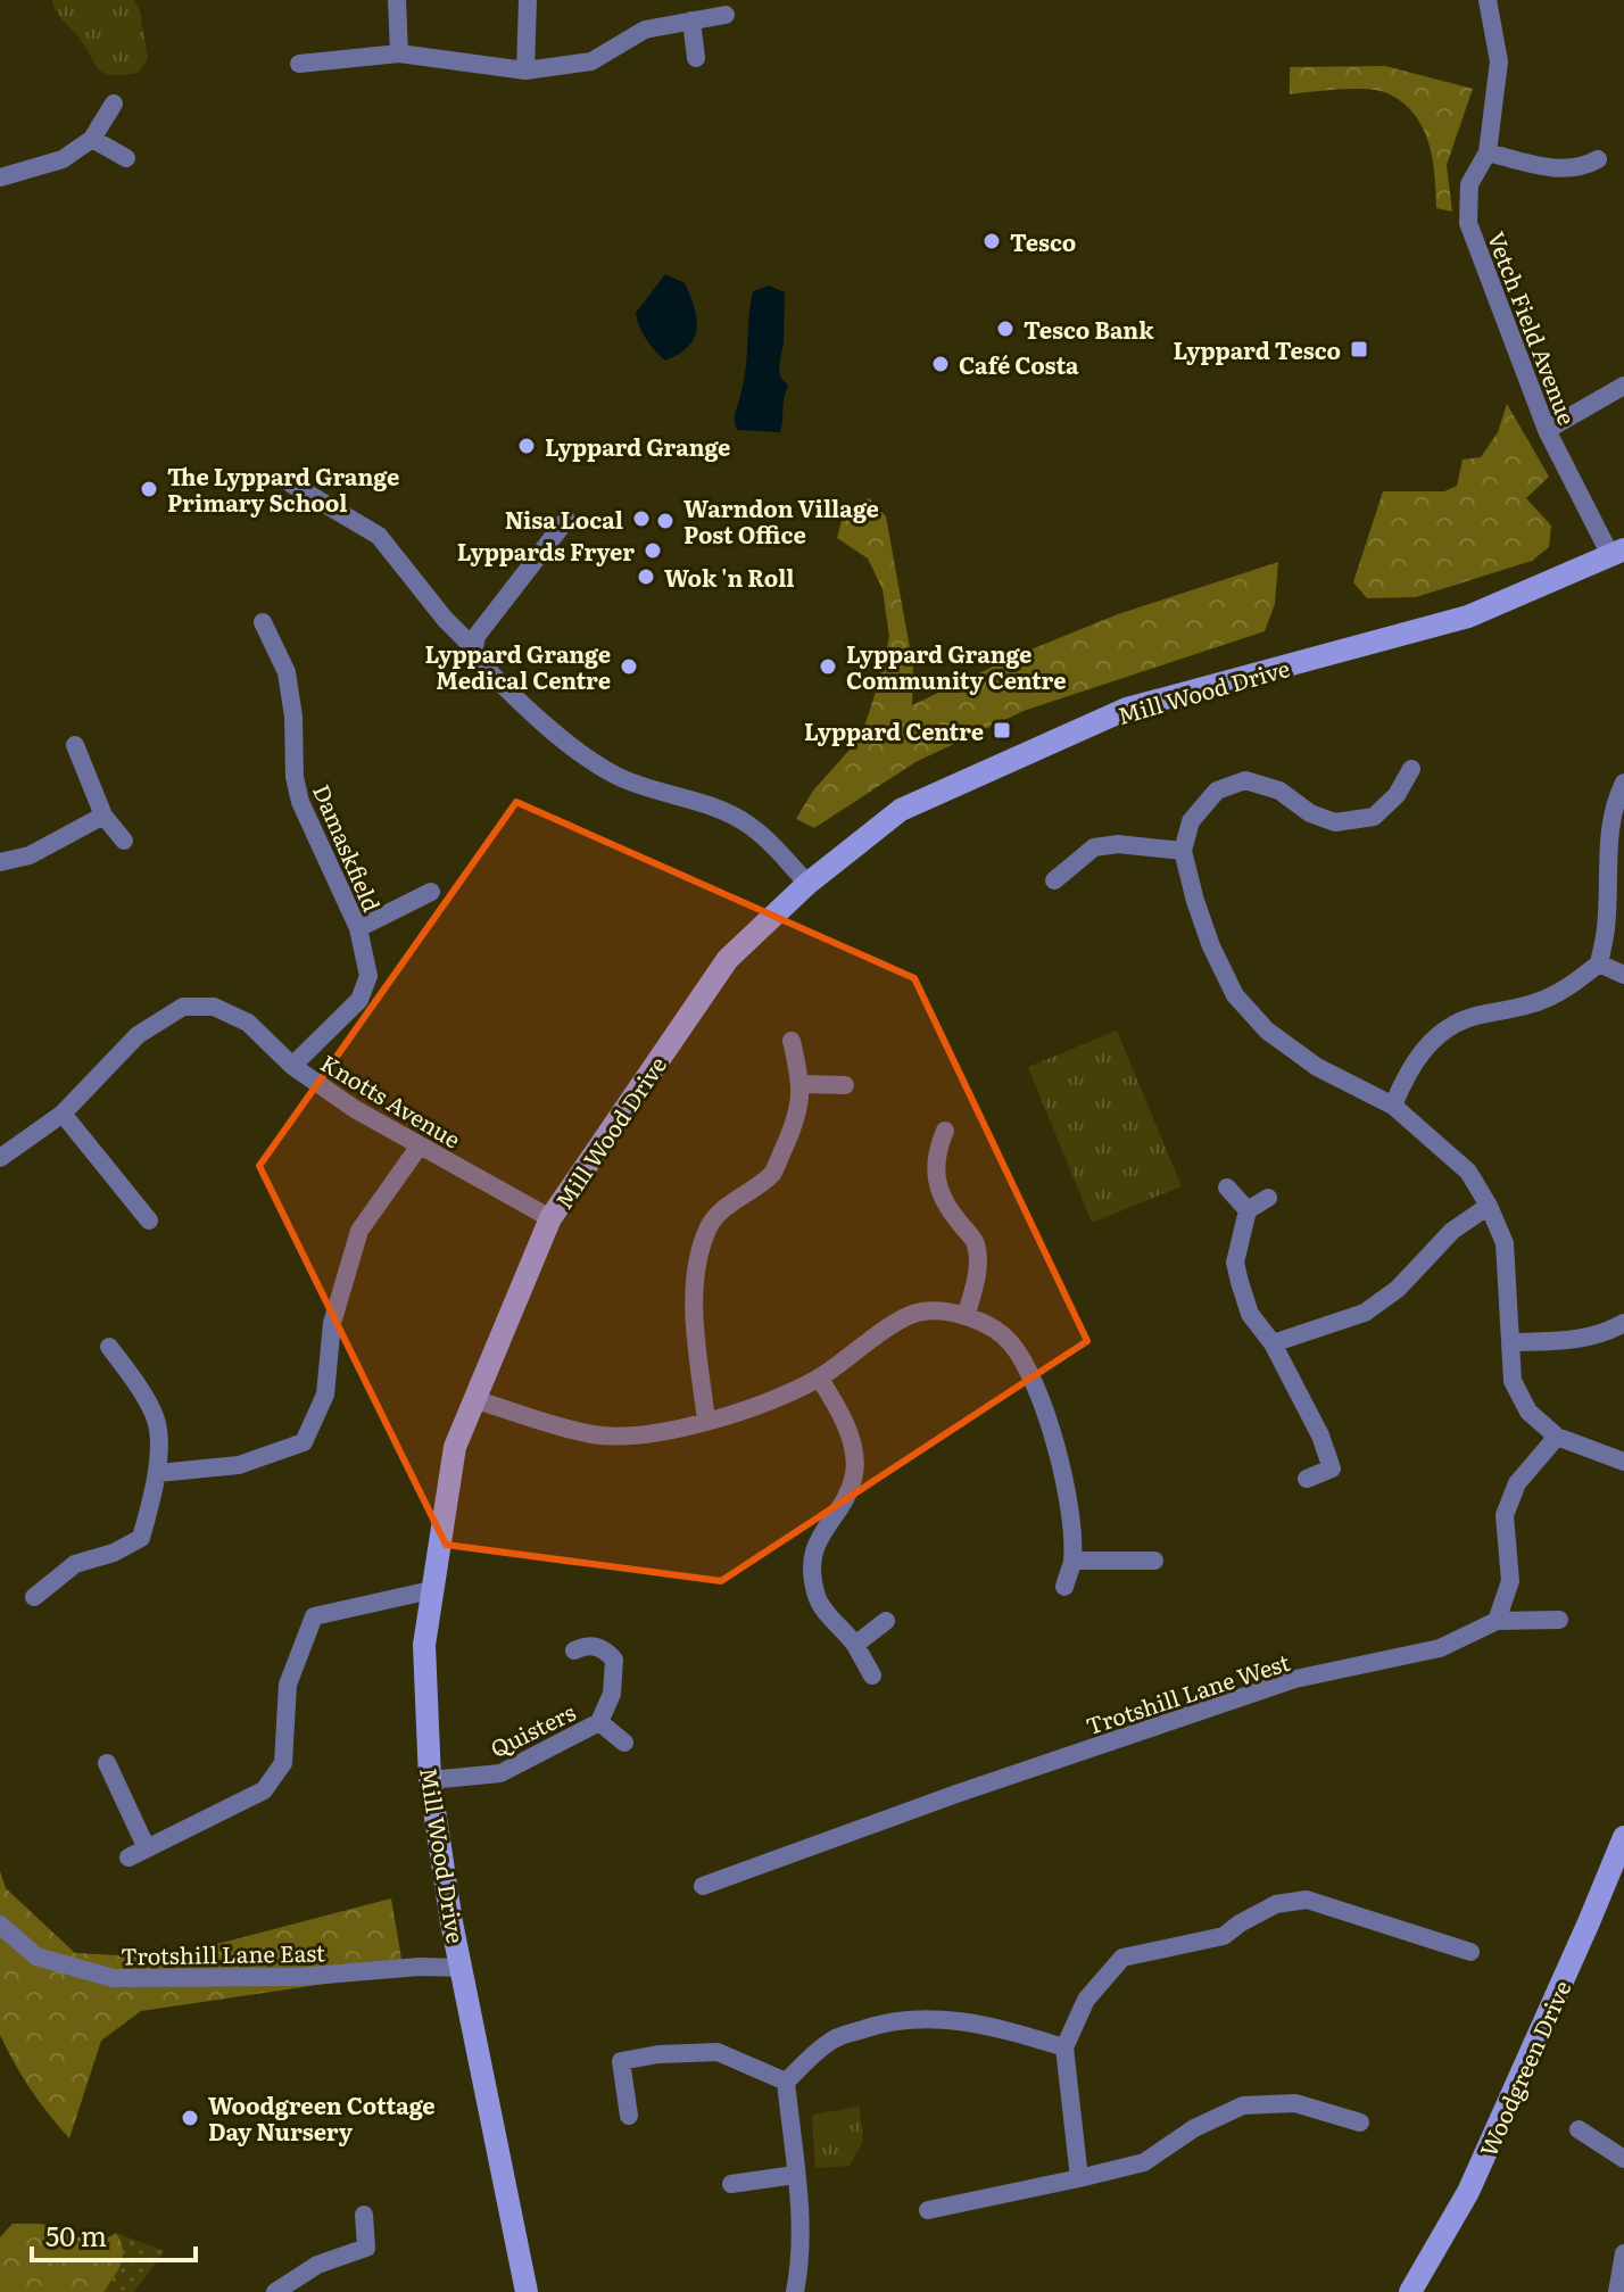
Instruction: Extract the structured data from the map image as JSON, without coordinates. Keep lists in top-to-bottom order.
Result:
{
  "streets": {
    "street": [
      "Vetch Field Avenue",
      "Mill Wood Drive",
      "Damaskfield",
      "Knotts Avenue",
      "Trotshill Lane West",
      "Quisters",
      "Trotshill Lane East",
      "Woodgreen Drive"
    ]
  },
  "crossings": [
    ["Vetch Field Avenue", "Mill Wood Drive"],
    ["Mill Wood Drive", "Knotts Avenue"],
    ["Mill Wood Drive", "Quisters"],
    ["Mill Wood Drive", "Trotshill Lane East"],
    ["Damaskfield", "Knotts Avenue"]
  ],
  "places": {
    "other": [
      "Tesco",
      "Tesco Bank",
      "Café Costa",
      "Lyppard Grange",
      "The Lyppard Grange Primary School",
      "Nisa Local",
      "Warndon Village Post Office",
      "Lyppards Fryer",
      "Wok 'n Roll",
      "Lyppard Grange Medical Centre",
      "Lyppard Grange Community Centre",
      "Woodgreen Cottage Day Nursery"
    ],
    "transit": ["Lyppard Tesco", "Lyppard Centre"]
  },
  "scale_bar": "50 m"
}
